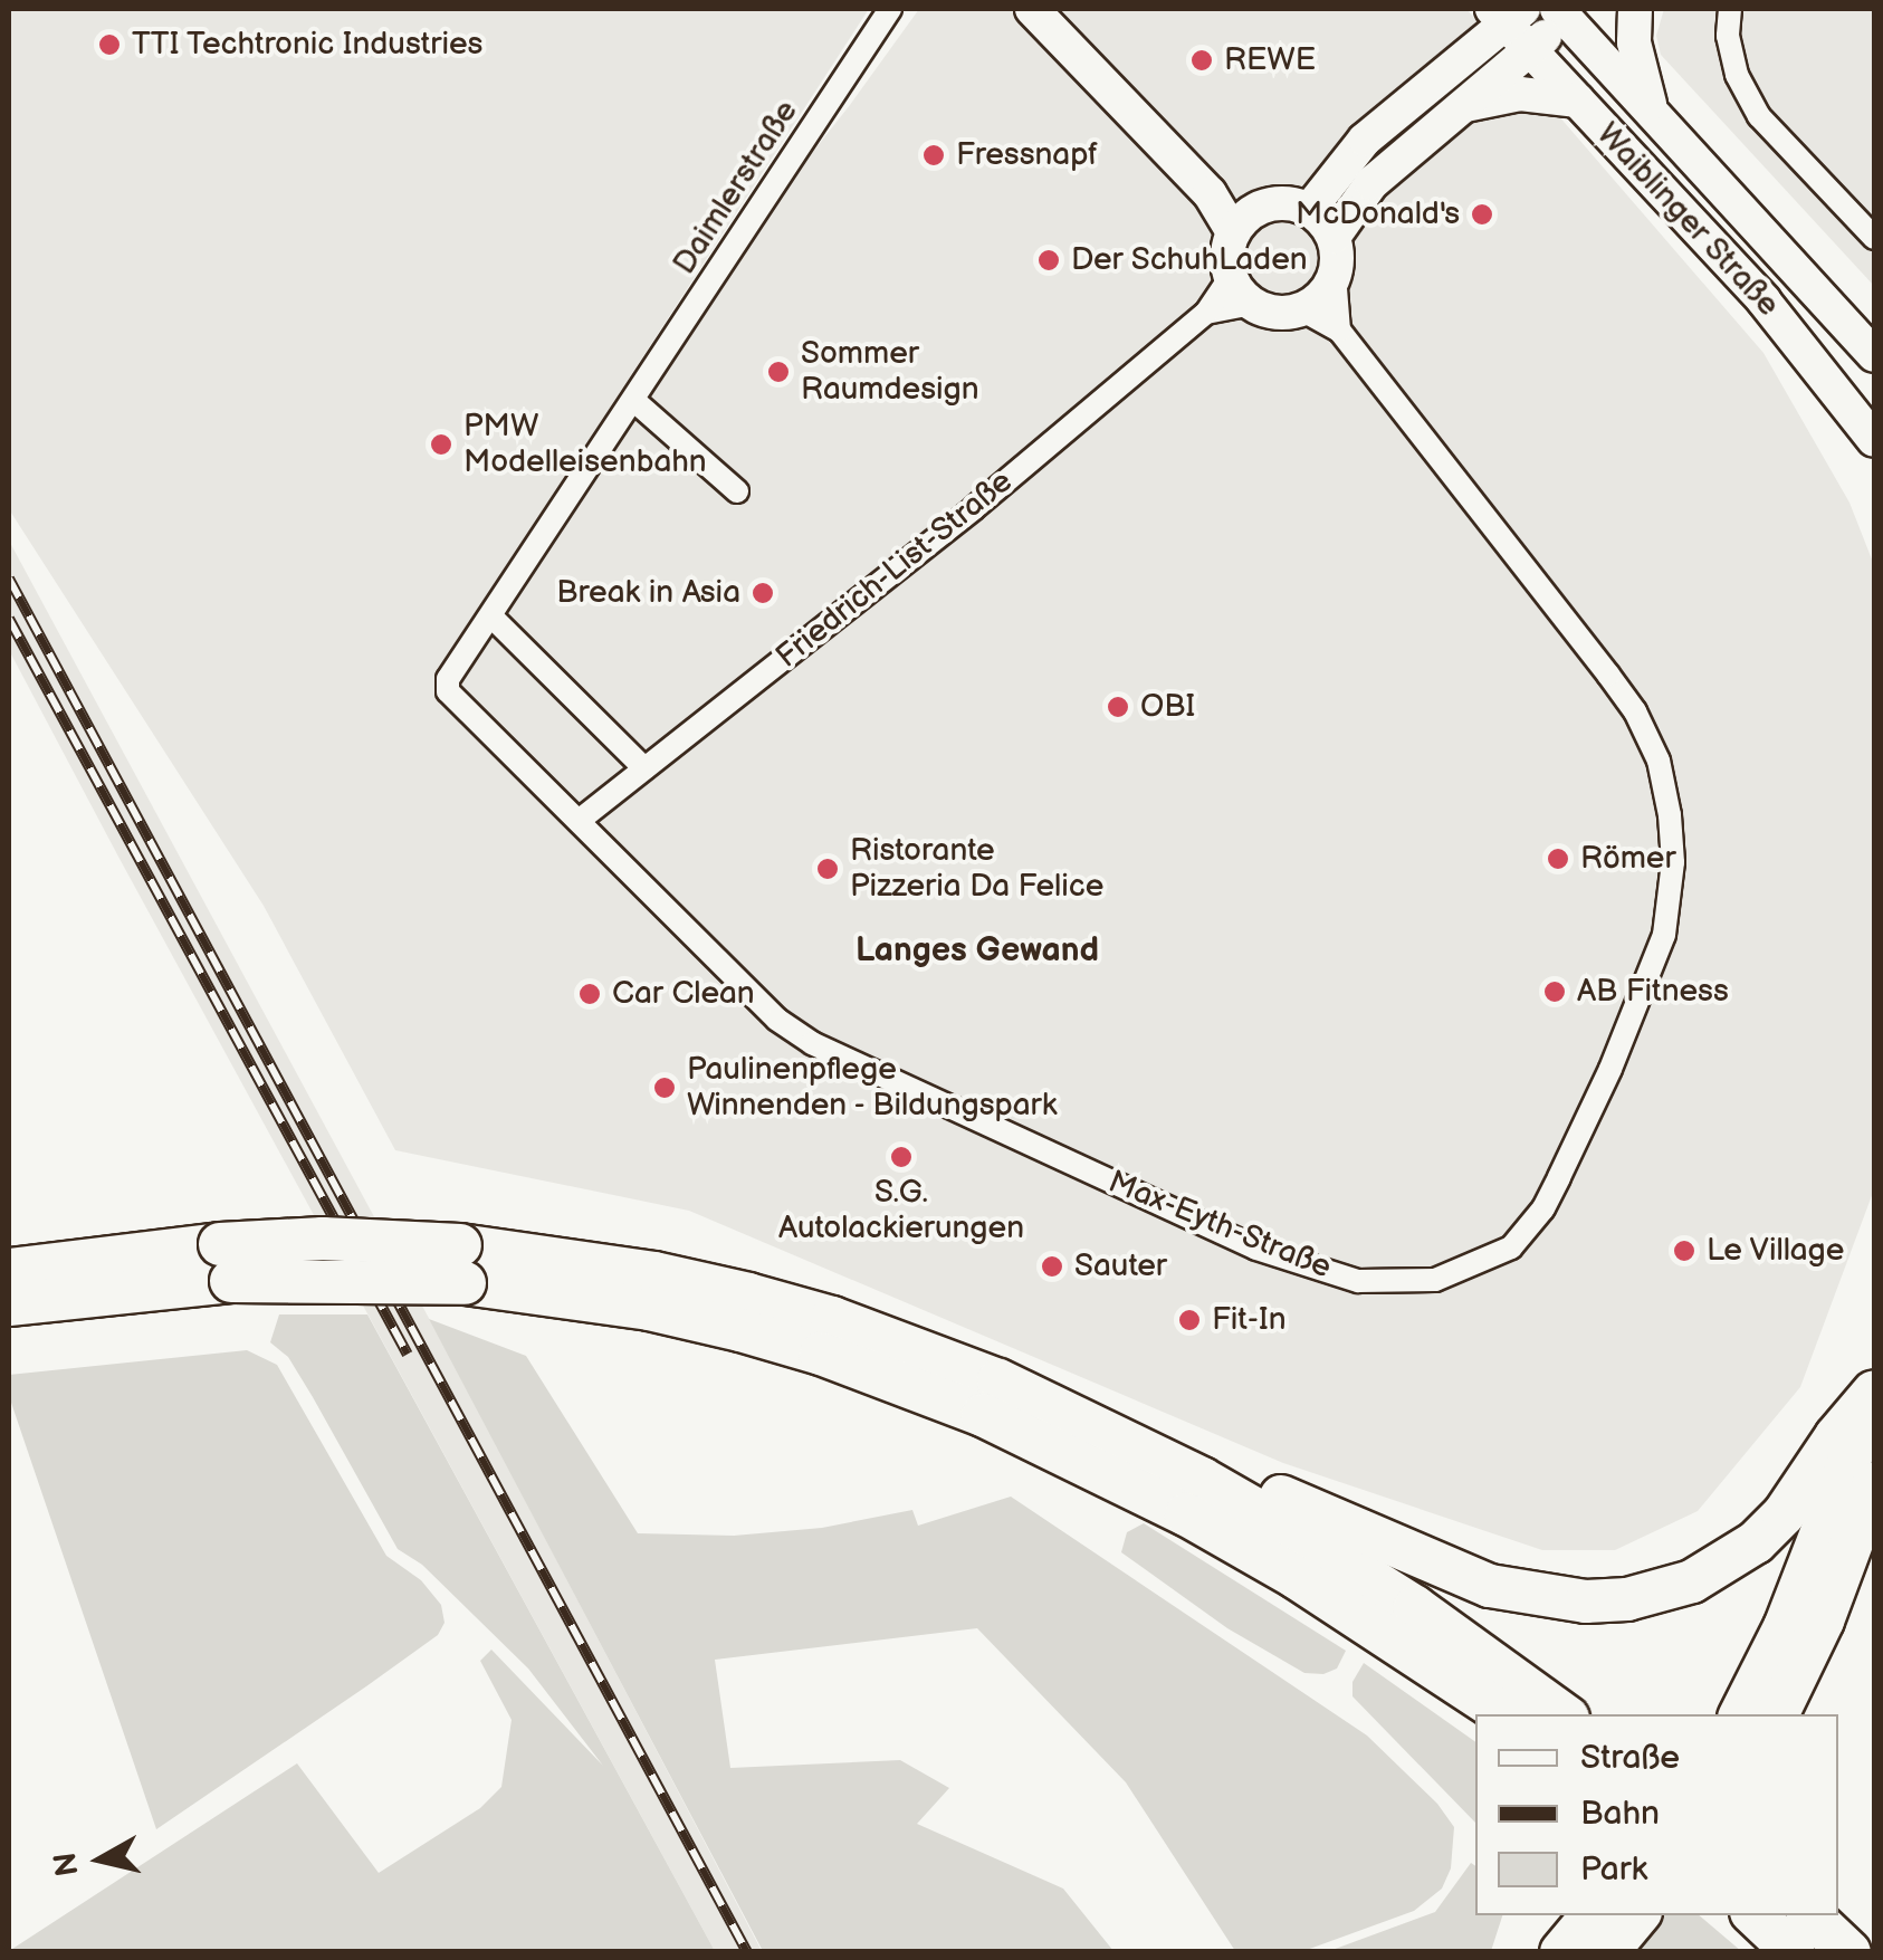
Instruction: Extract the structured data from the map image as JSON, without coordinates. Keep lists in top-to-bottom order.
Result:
{
  "streets": {
    "main road": ["Waiblinger Straße", "Friedrich-List-Straße"],
    "street": ["Daimlerstraße", "Max-Eyth-Straße"]
  },
  "crossings": [
    ["Daimlerstraße", "Friedrich-List-Straße"],
    ["Daimlerstraße", "Max-Eyth-Straße"],
    ["Friedrich-List-Straße", "Max-Eyth-Straße"]
  ],
  "districts": ["Langes Gewand"],
  "places": [
    "TTI Techtronic Industries",
    "REWE",
    "Fressnapf",
    "McDonald's",
    "Der SchuhLaden",
    "Sommer Raumdesign",
    "PMW Modelleisenbahn",
    "Break in Asia",
    "OBI",
    "Römer",
    "Ristorante Pizzeria Da Felice",
    "AB Fitness",
    "Car Clean",
    "Paulinenpflege Winnenden - Bildungspark",
    "S.G. Autolackierungen",
    "Le Village",
    "Sauter",
    "Fit-In"
  ],
  "legend": ["Straße", "Bahn", "Park"],
  "north": "left"
}
